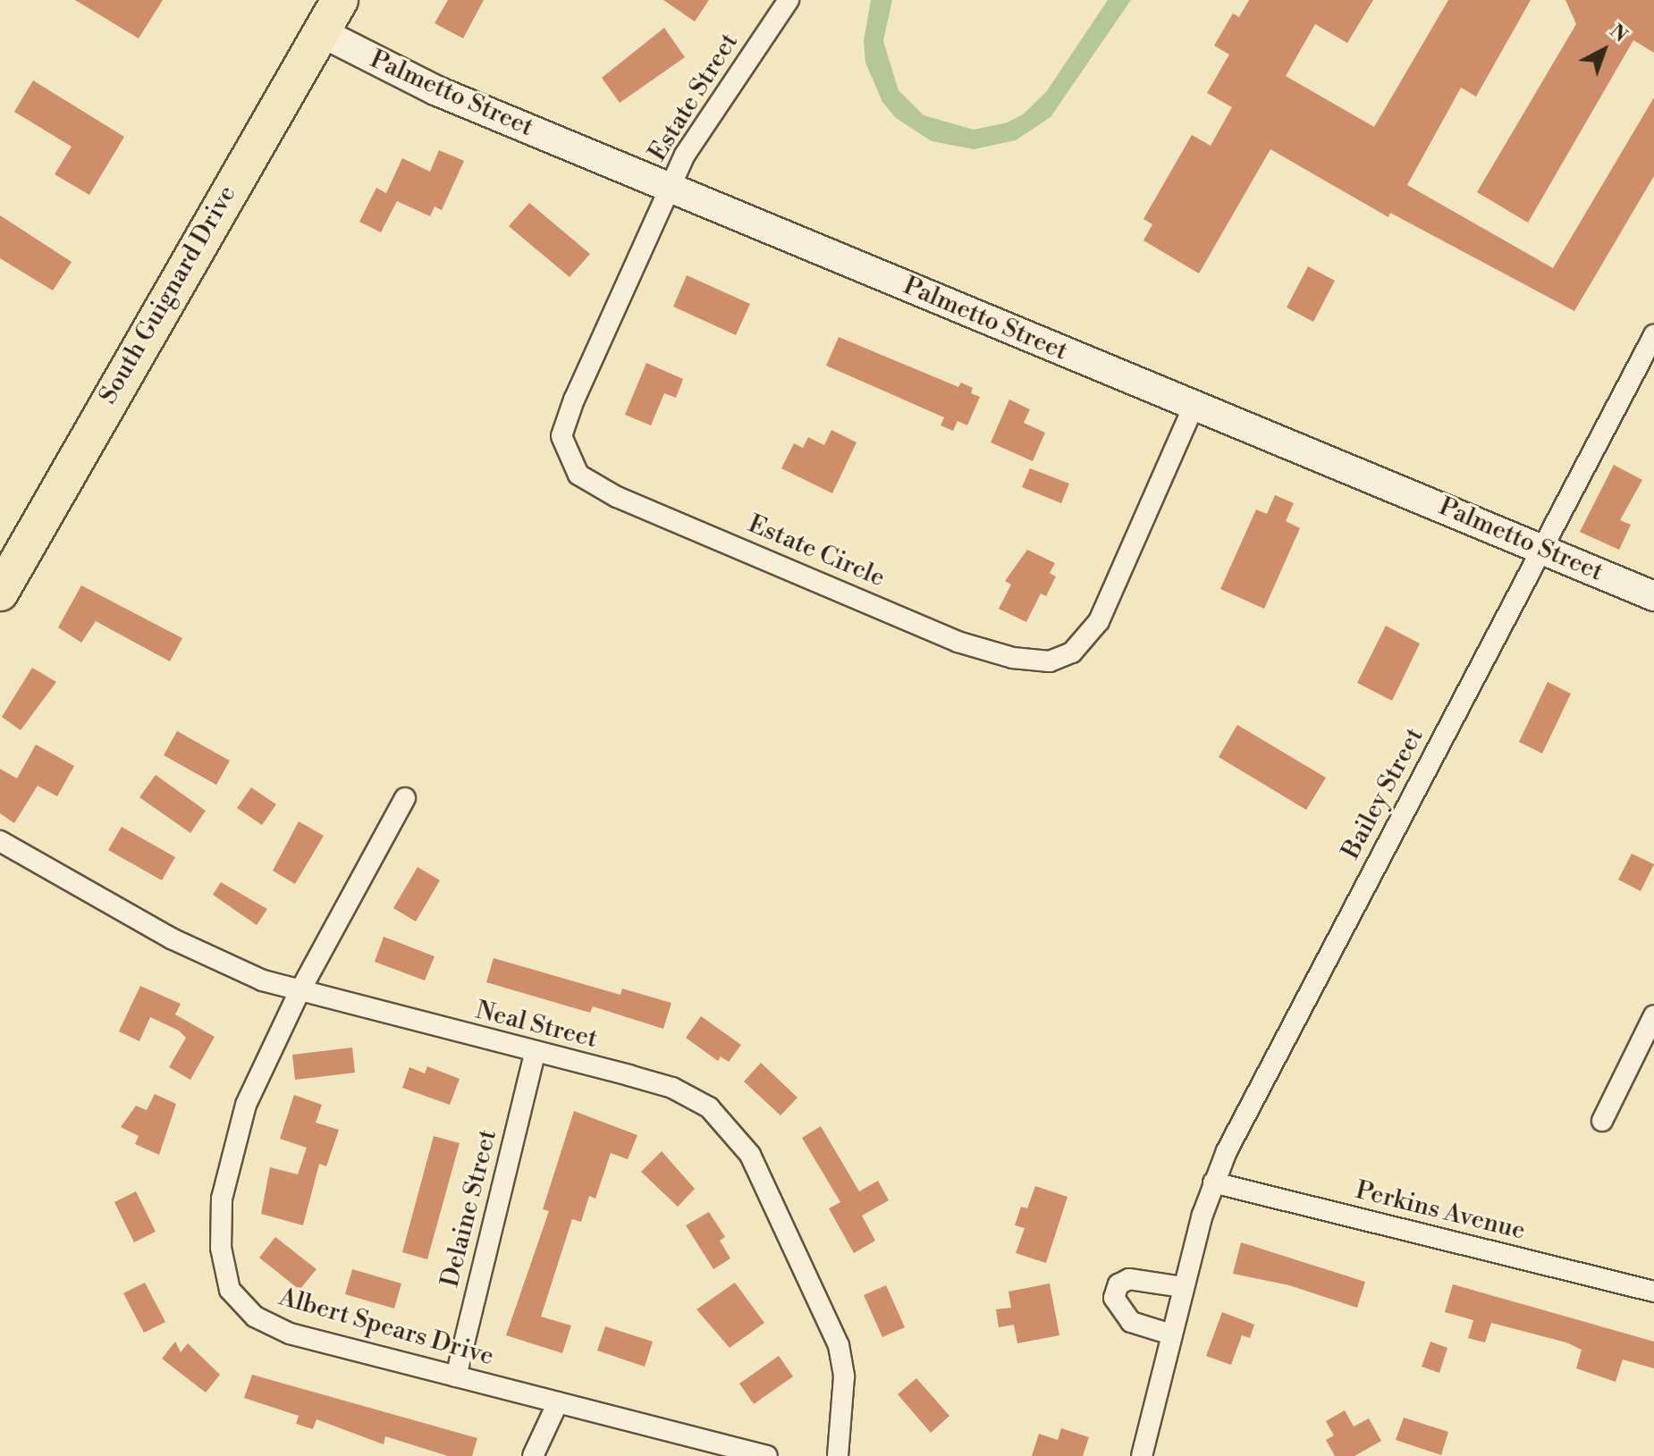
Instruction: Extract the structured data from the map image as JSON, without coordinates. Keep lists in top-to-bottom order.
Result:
{
  "streets": {
    "highway": ["South Guignard Drive"],
    "street": [
      "Palmetto Street",
      "Estate Street",
      "Estate Circle",
      "Bailey Street",
      "Neal Street",
      "Delaine Street",
      "Perkins Avenue",
      "Albert Spears Drive"
    ]
  },
  "crossings": [
    ["Palmetto Street", "Estate Street"],
    ["Palmetto Street", "South Guignard Drive"],
    ["Palmetto Street", "Estate Circle"],
    ["Palmetto Street", "Bailey Street"],
    ["Estate Street", "Estate Circle"],
    ["Bailey Street", "Perkins Avenue"],
    ["Neal Street", "Delaine Street"],
    ["Neal Street", "Albert Spears Drive"],
    ["Delaine Street", "Albert Spears Drive"]
  ],
  "north": "top right"
}
